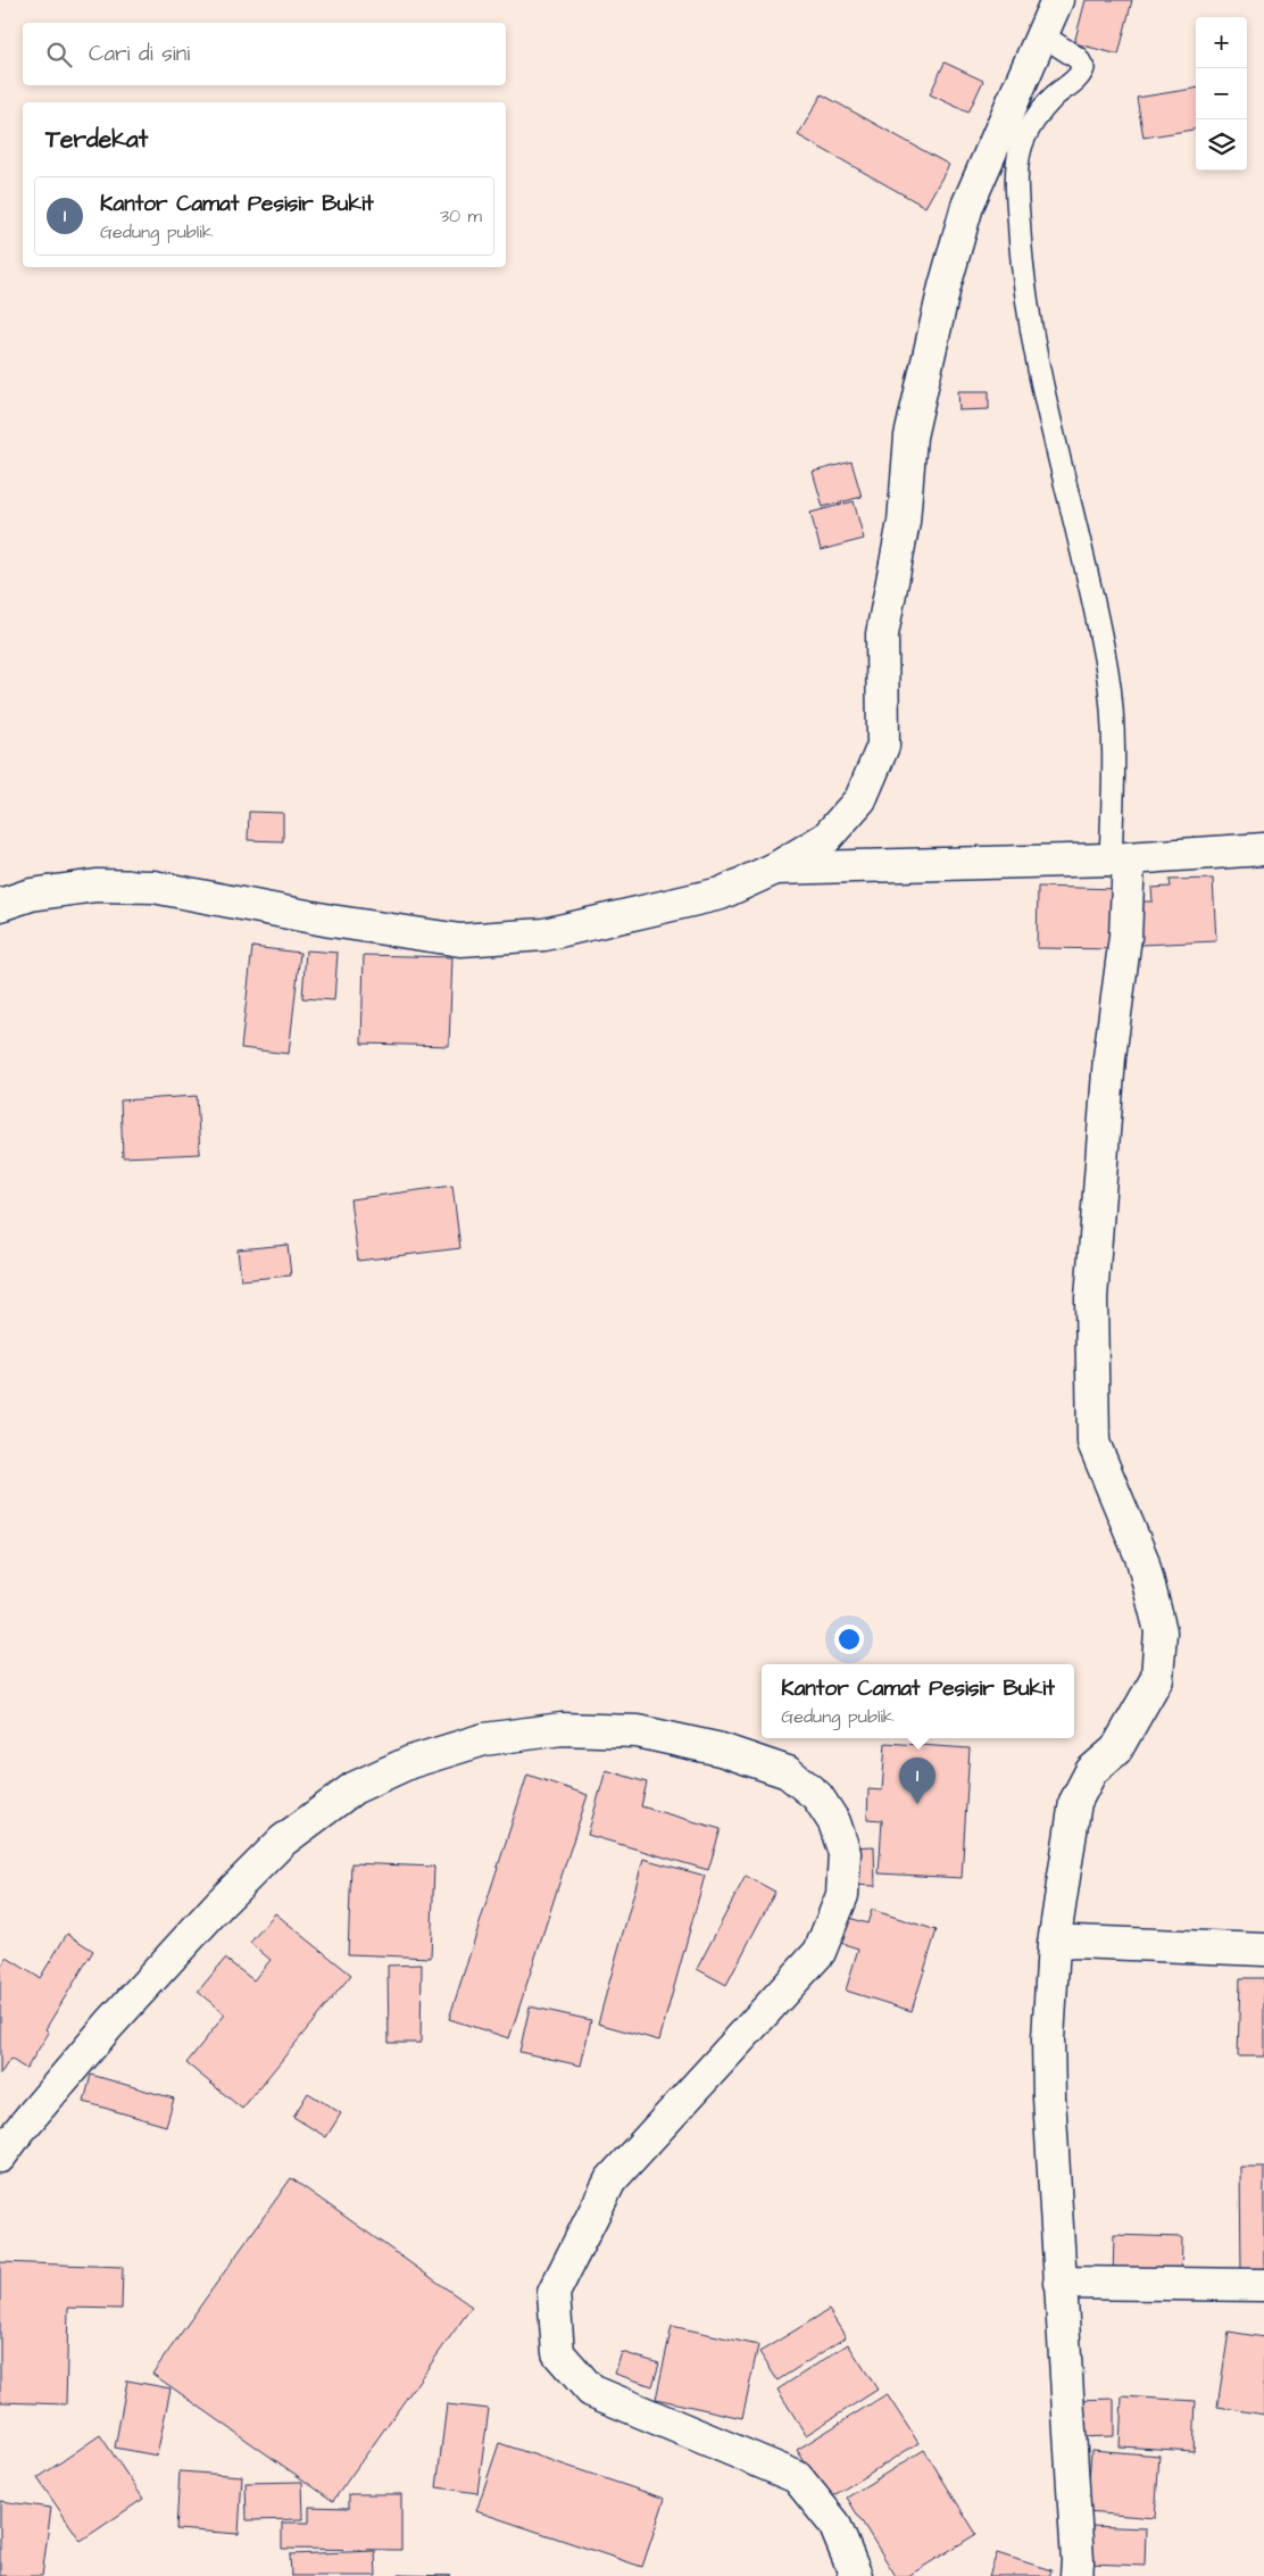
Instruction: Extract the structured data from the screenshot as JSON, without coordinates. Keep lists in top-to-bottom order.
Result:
{
  "page": {
    "map_buttons": ["+", "−"],
    "search": "Cari di sini",
    "heading": "Terdekat",
    "list": [
      {
        "mark": "1",
        "name": "Kantor Camat Pesisir Bukit",
        "note": "Gedung publik",
        "value": "30 m"
      }
    ],
    "popup": ["Kantor Camat Pesisir Bukit", "Gedung publik"],
    "pins": "1"
  }
}
